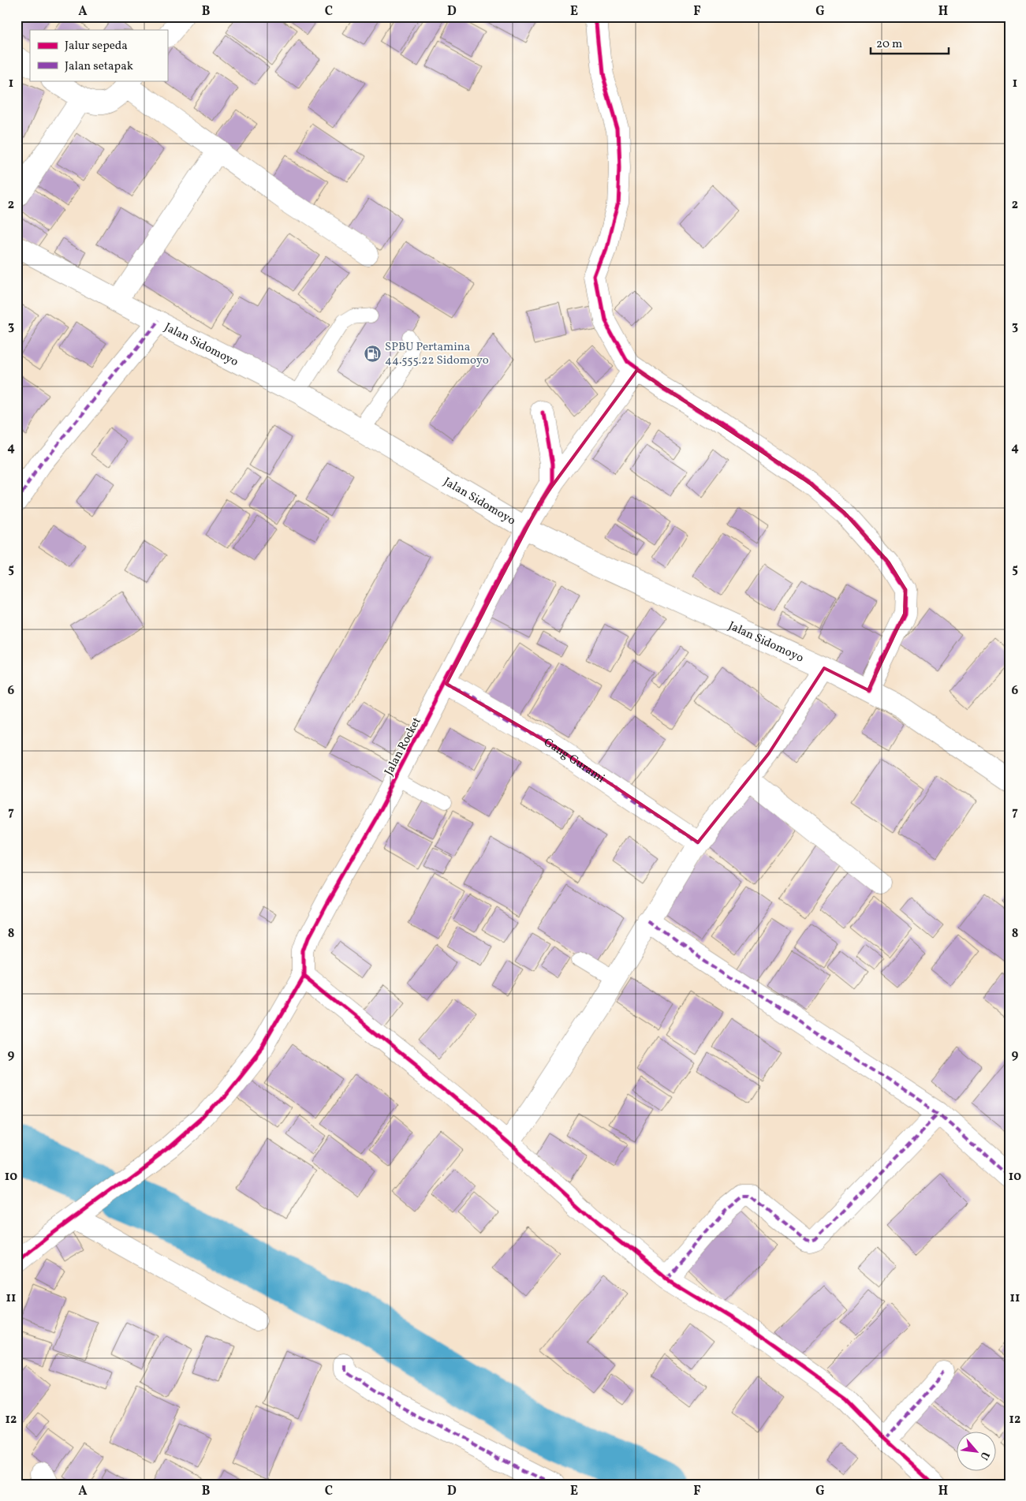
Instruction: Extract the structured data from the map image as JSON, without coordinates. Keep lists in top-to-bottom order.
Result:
{
  "streets": {
    "street": ["Jalan Sidomoyo", "Jalan Rocket", "Gang Gurami"]
  },
  "crossings": [
    ["Jalan Sidomoyo", "Jalan Rocket"],
    ["Jalan Rocket", "Gang Gurami"]
  ],
  "places": {
    "fuel station": ["SPBU Pertamina 44.555.22 Sidomoyo"]
  },
  "legend": ["Jalur sepeda", "Jalan setapak"],
  "scale_bar": "20 m",
  "north": "bottom right",
  "grid": {
    "columns": [
      "A",
      "B",
      "C",
      "D",
      "E",
      "F",
      "G",
      "H"
    ],
    "rows": [
      "1",
      "2",
      "3",
      "4",
      "5",
      "6",
      "7",
      "8",
      "9",
      "10",
      "11",
      "12"
    ]
  }
}
